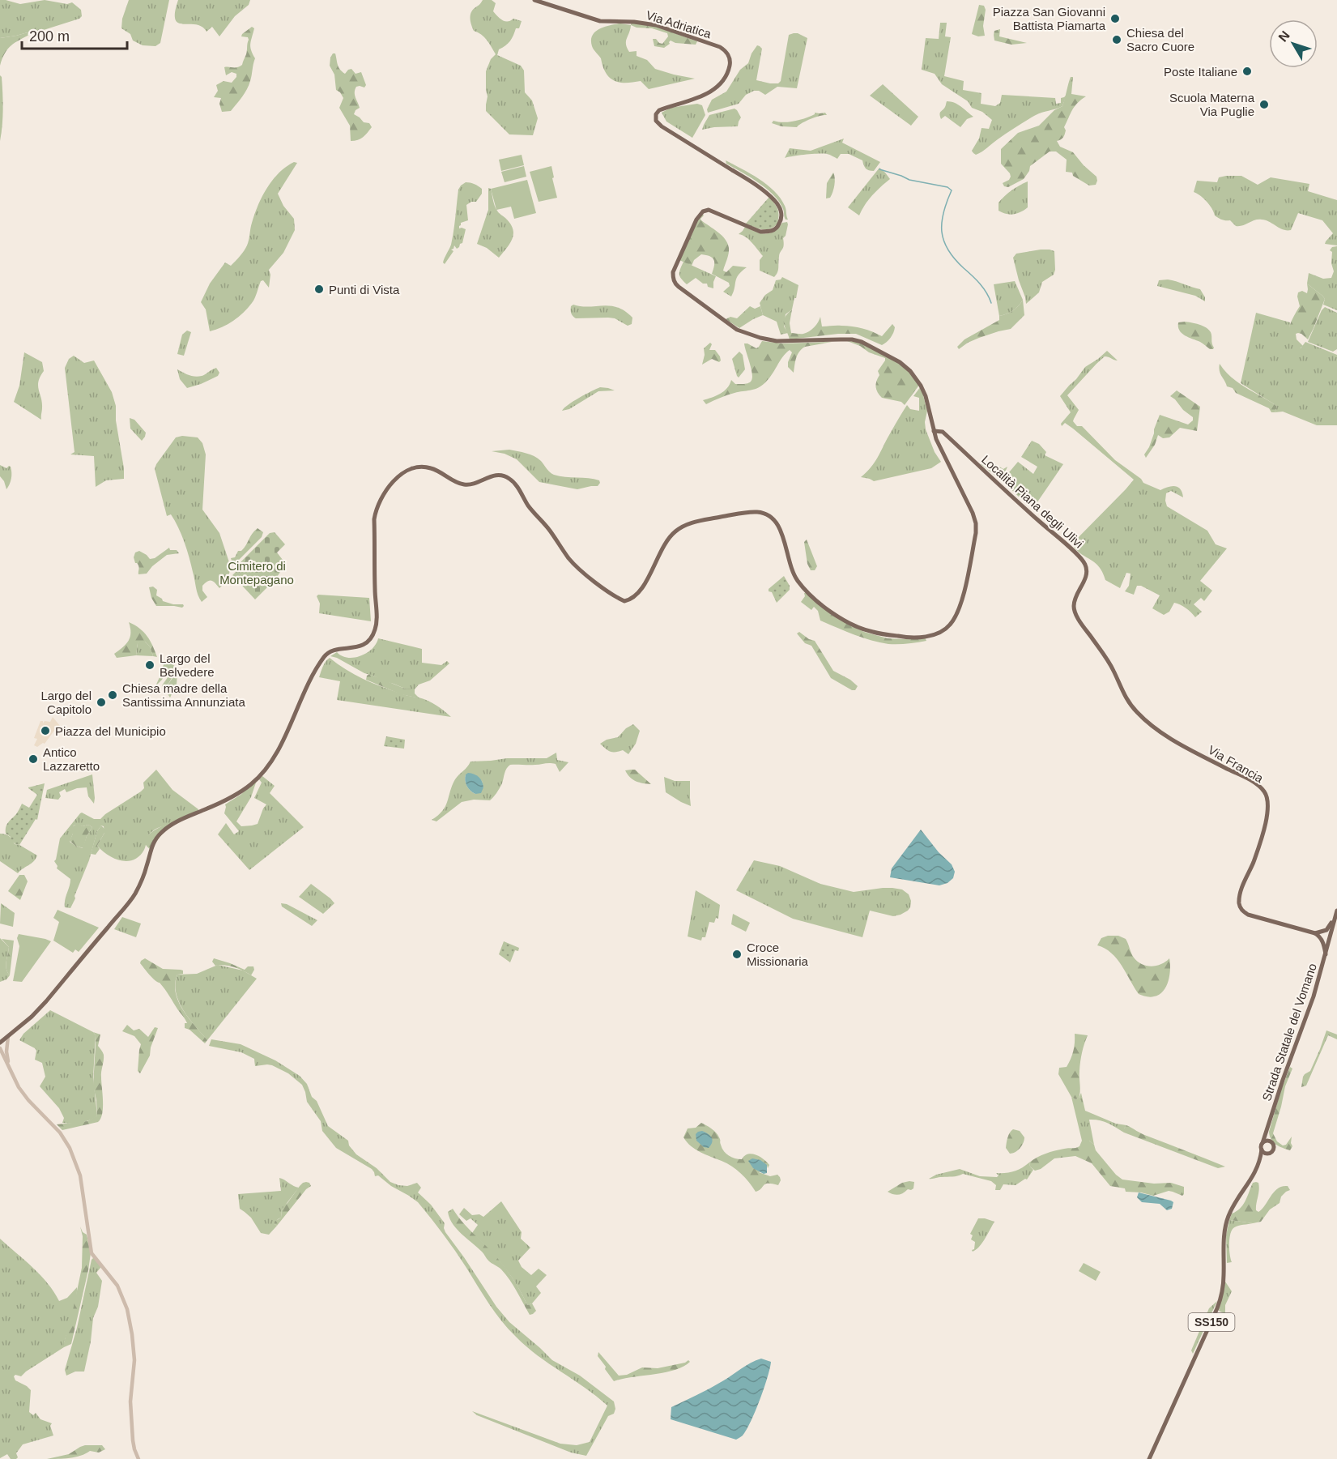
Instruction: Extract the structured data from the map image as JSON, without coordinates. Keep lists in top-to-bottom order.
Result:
{
  "streets": {
    "main road": [
      "Via Adriatica",
      "Località Piana degli Ulivi",
      "Via Francia",
      "Strada Statale del Vomano",
      "SS150"
    ]
  },
  "crossings": [
    ["Via Adriatica", "Località Piana degli Ulivi"],
    ["Località Piana degli Ulivi", "Via Francia"],
    ["Via Francia", "Strada Statale del Vomano"],
    ["Strada Statale del Vomano", "SS150"]
  ],
  "parks": ["Cimitero di Montepagano"],
  "places": [
    "Piazza San Giovanni Battista Piamarta",
    "Chiesa del Sacro Cuore",
    "Poste Italiane",
    "Scuola Materna Via Puglie",
    "Punti di Vista",
    "Largo del Belvedere",
    "Chiesa madre della Santissima Annunziata",
    "Largo del Capitolo",
    "Piazza del Municipio",
    "Antico Lazzaretto",
    "Croce Missionaria"
  ],
  "scale_bar": "200 m",
  "north": "top left"
}
